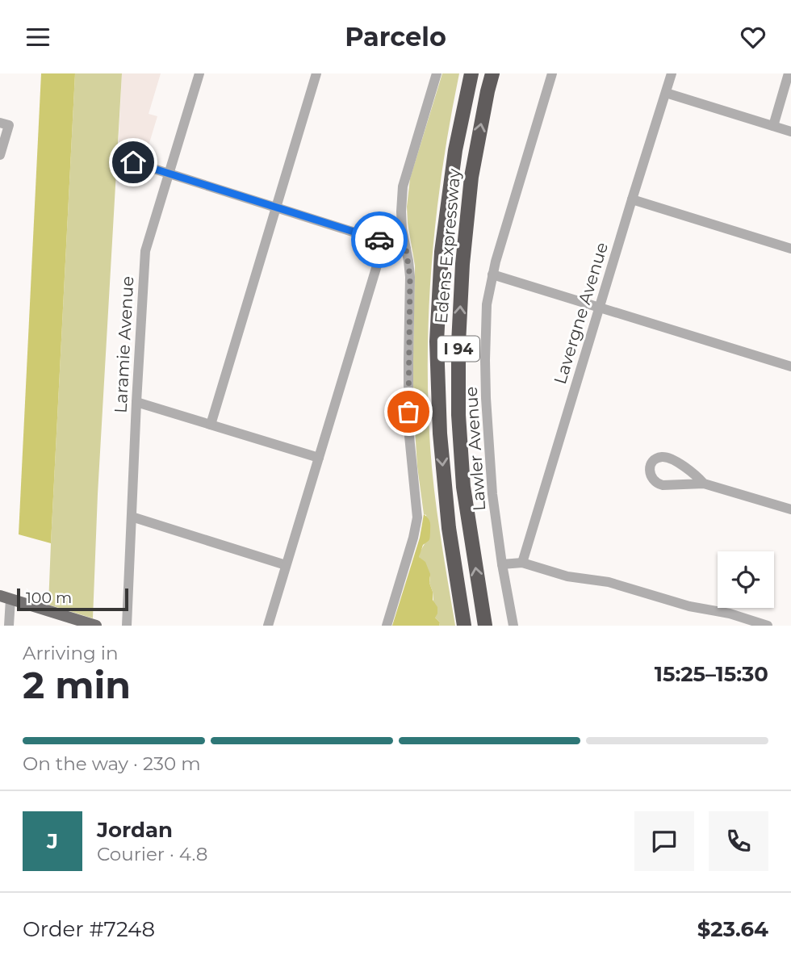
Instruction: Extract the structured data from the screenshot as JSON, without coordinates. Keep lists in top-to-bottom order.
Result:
{
  "streets": {
    "highway": ["Edens Expressway", "I 94"],
    "street": ["Lavergne Avenue", "Laramie Avenue", "Lawler Avenue"]
  },
  "scale_bar": "100 m",
  "page": {
    "header": "Parcelo",
    "scale": "100 m",
    "heading": ["2 min", "Arriving in", "15:25–15:30"],
    "panel": [
      "Jordan",
      "Courier · 4.8",
      "Order #7248",
      "$23.64"
    ],
    "bar": "On the way · 230 m",
    "round": "J"
  }
}
